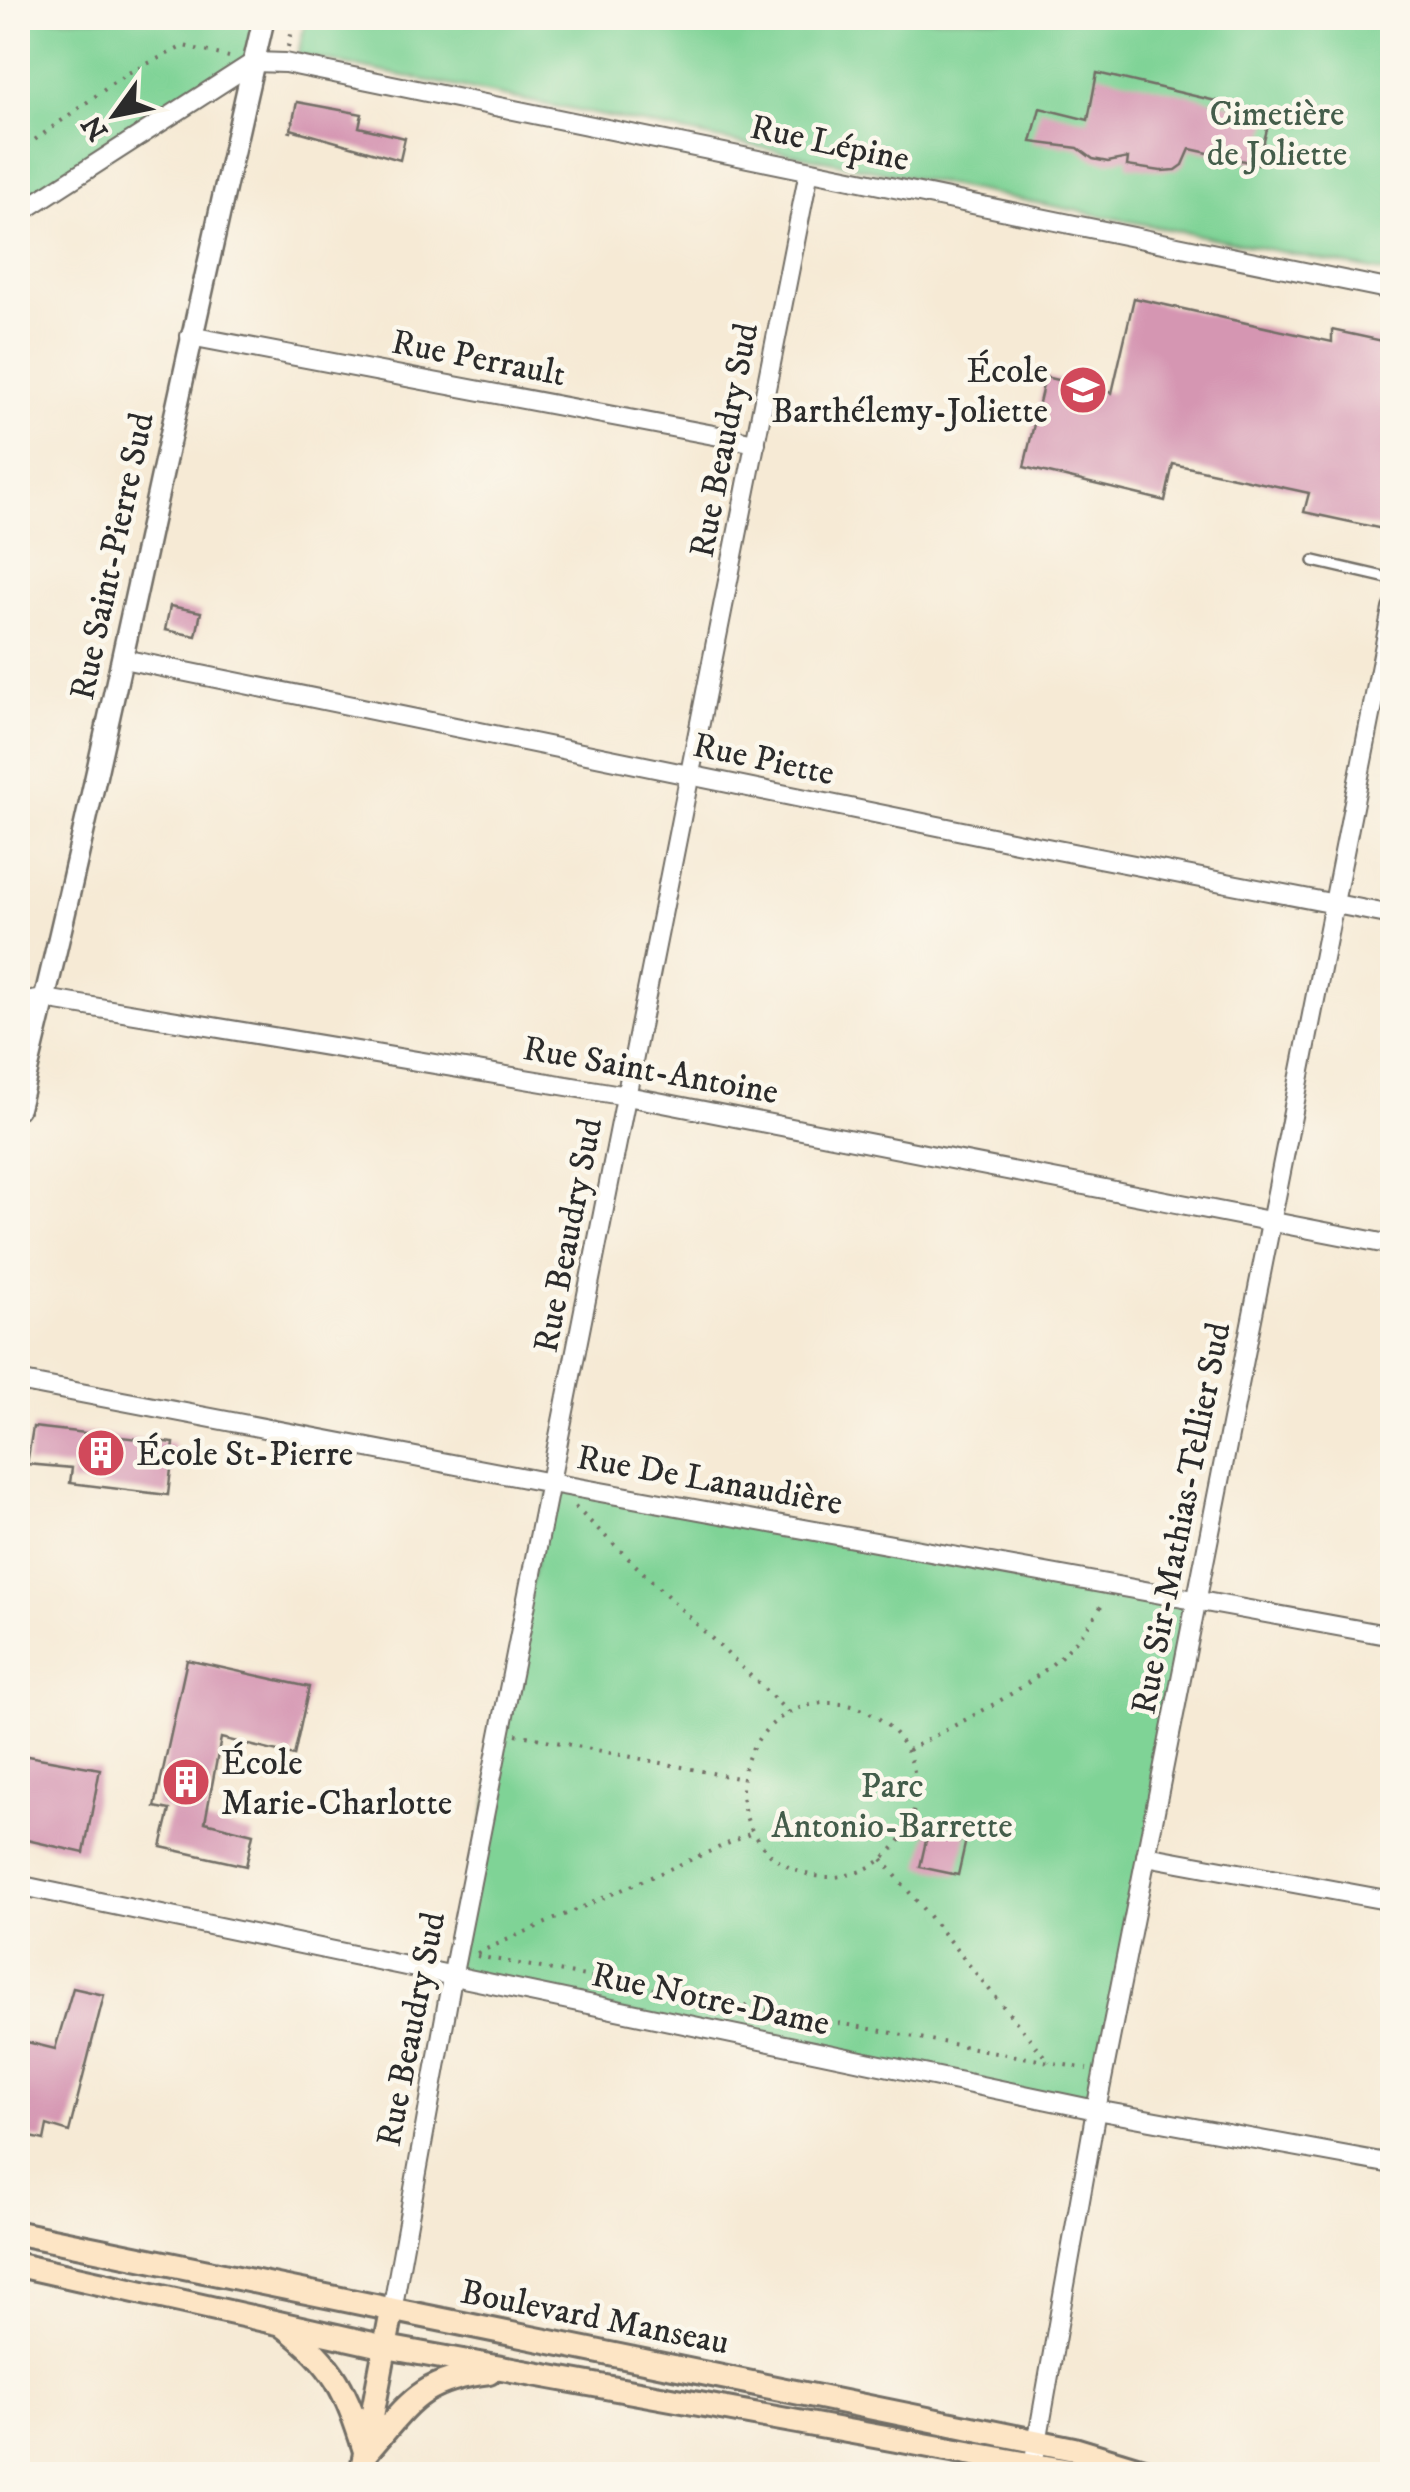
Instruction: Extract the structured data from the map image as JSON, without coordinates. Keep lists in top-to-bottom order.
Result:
{
  "streets": {
    "main road": ["Boulevard Manseau"],
    "street": [
      "Rue Lépine",
      "Rue Perrault",
      "Rue Beaudry Sud",
      "Rue Saint-Pierre Sud",
      "Rue Piette",
      "Rue Saint-Antoine",
      "Rue De Lanaudière",
      "Rue Sir-Mathias-Tellier Sud",
      "Rue Notre-Dame"
    ]
  },
  "crossings": [
    ["Rue Lépine", "Rue Beaudry Sud"],
    ["Rue Lépine", "Rue Saint-Pierre Sud"],
    ["Rue Perrault", "Rue Beaudry Sud"],
    ["Rue Perrault", "Rue Saint-Pierre Sud"],
    ["Rue Beaudry Sud", "Rue Piette"],
    ["Rue Beaudry Sud", "Rue Saint-Antoine"],
    ["Rue Beaudry Sud", "Rue De Lanaudière"],
    ["Rue Beaudry Sud", "Rue Notre-Dame"],
    ["Rue Beaudry Sud", "Boulevard Manseau"],
    ["Rue Saint-Pierre Sud", "Rue Piette"],
    ["Rue Saint-Pierre Sud", "Rue Saint-Antoine"],
    ["Rue Piette", "Rue Sir-Mathias-Tellier Sud"],
    ["Rue Saint-Antoine", "Rue Sir-Mathias-Tellier Sud"],
    ["Rue De Lanaudière", "Rue Sir-Mathias-Tellier Sud"],
    ["Rue Sir-Mathias-Tellier Sud", "Rue Notre-Dame"],
    ["Rue Sir-Mathias-Tellier Sud", "Boulevard Manseau"]
  ],
  "parks": ["Cimetière de Joliette", "Parc Antonio-Barrette"],
  "places": {
    "school or university": ["École Barthélemy-Joliette"],
    "building": ["École St-Pierre", "École Marie-Charlotte"]
  },
  "north": "bottom left"
}
